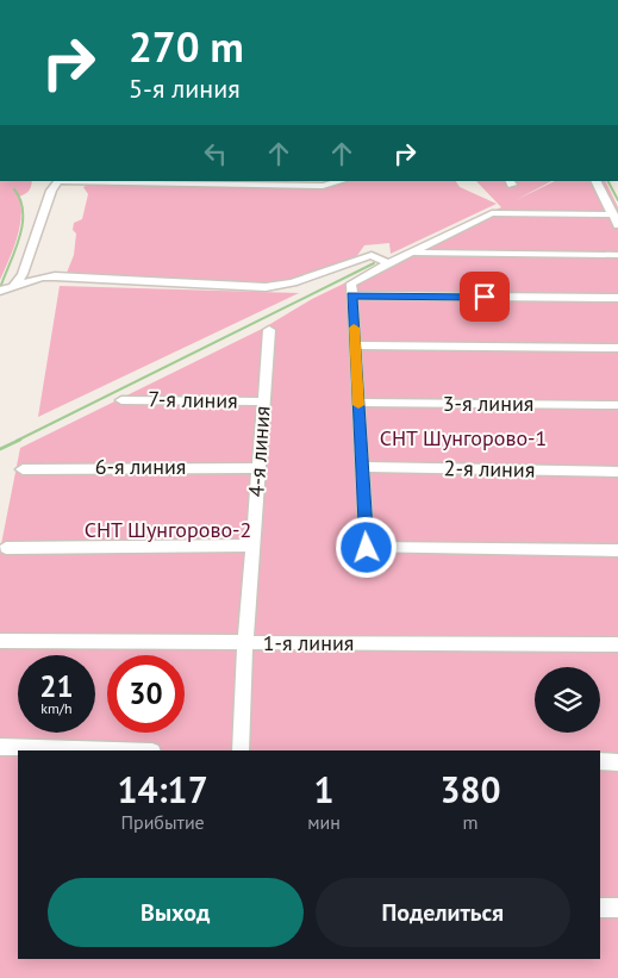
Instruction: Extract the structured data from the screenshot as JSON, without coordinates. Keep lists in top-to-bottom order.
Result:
{
  "streets": {
    "street": [
      "7-я линия",
      "3-я линия",
      "4-я линия",
      "6-я линия",
      "2-я линия",
      "1-я линия"
    ]
  },
  "crossings": [
    ["7-я линия", "4-я линия"],
    ["4-я линия", "6-я линия"],
    ["4-я линия", "1-я линия"]
  ],
  "parks": ["СНТ Шунгорово-1", "СНТ Шунгорово-2"],
  "page": {
    "turn": ["270 m", "5-я линия"],
    "speed": "21 km/h",
    "limit": "30",
    "eta": [
      "14:17",
      "Прибытие",
      "1",
      "мин",
      "380",
      "m"
    ],
    "buttons": ["Выход", "Поделиться"]
  }
}
